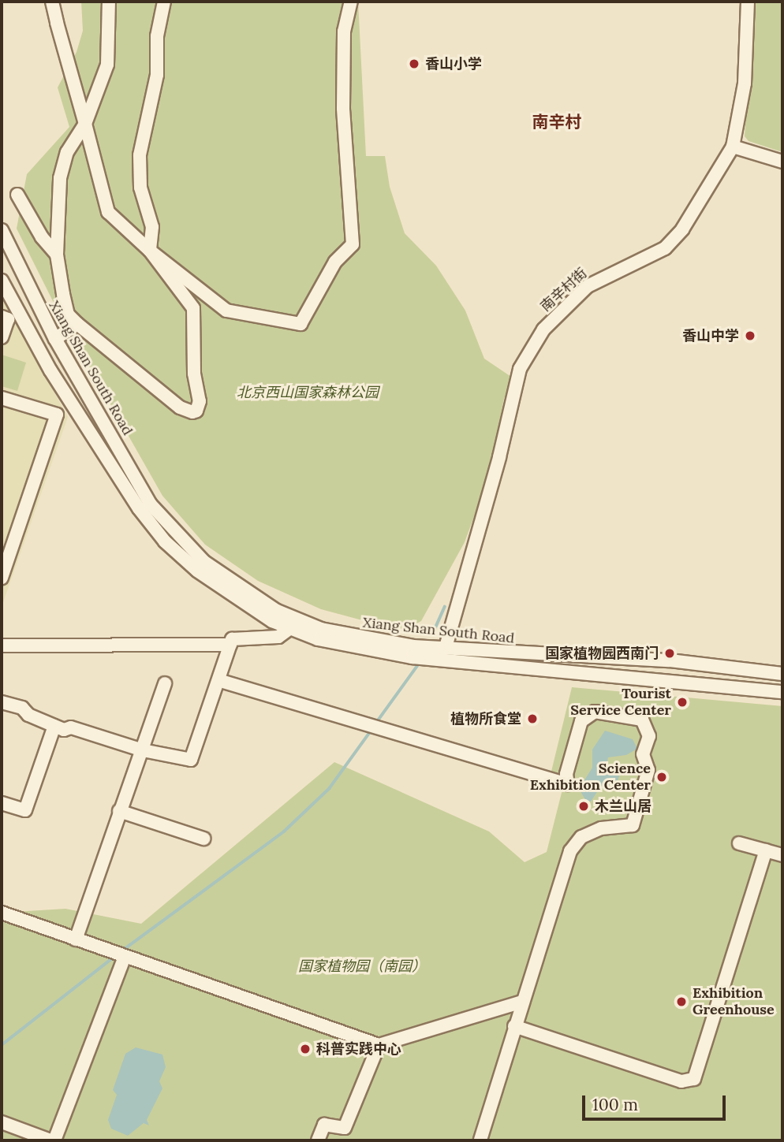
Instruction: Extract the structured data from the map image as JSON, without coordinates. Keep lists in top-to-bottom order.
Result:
{
  "streets": {
    "street": ["南辛村街", "Xiang Shan South Road"]
  },
  "crossings": [
    ["南辛村街", "Xiang Shan South Road"]
  ],
  "districts": ["南辛村"],
  "parks": ["北京西山国家森林公园", "国家植物园（南园）"],
  "places": [
    "香山小学",
    "香山中学",
    "国家植物园西南门",
    "Tourist Service Center",
    "植物所食堂",
    "Science Exhibition Center",
    "木兰山居",
    "Exhibition Greenhouse",
    "科普实践中心"
  ],
  "scale_bar": "100 m"
}
